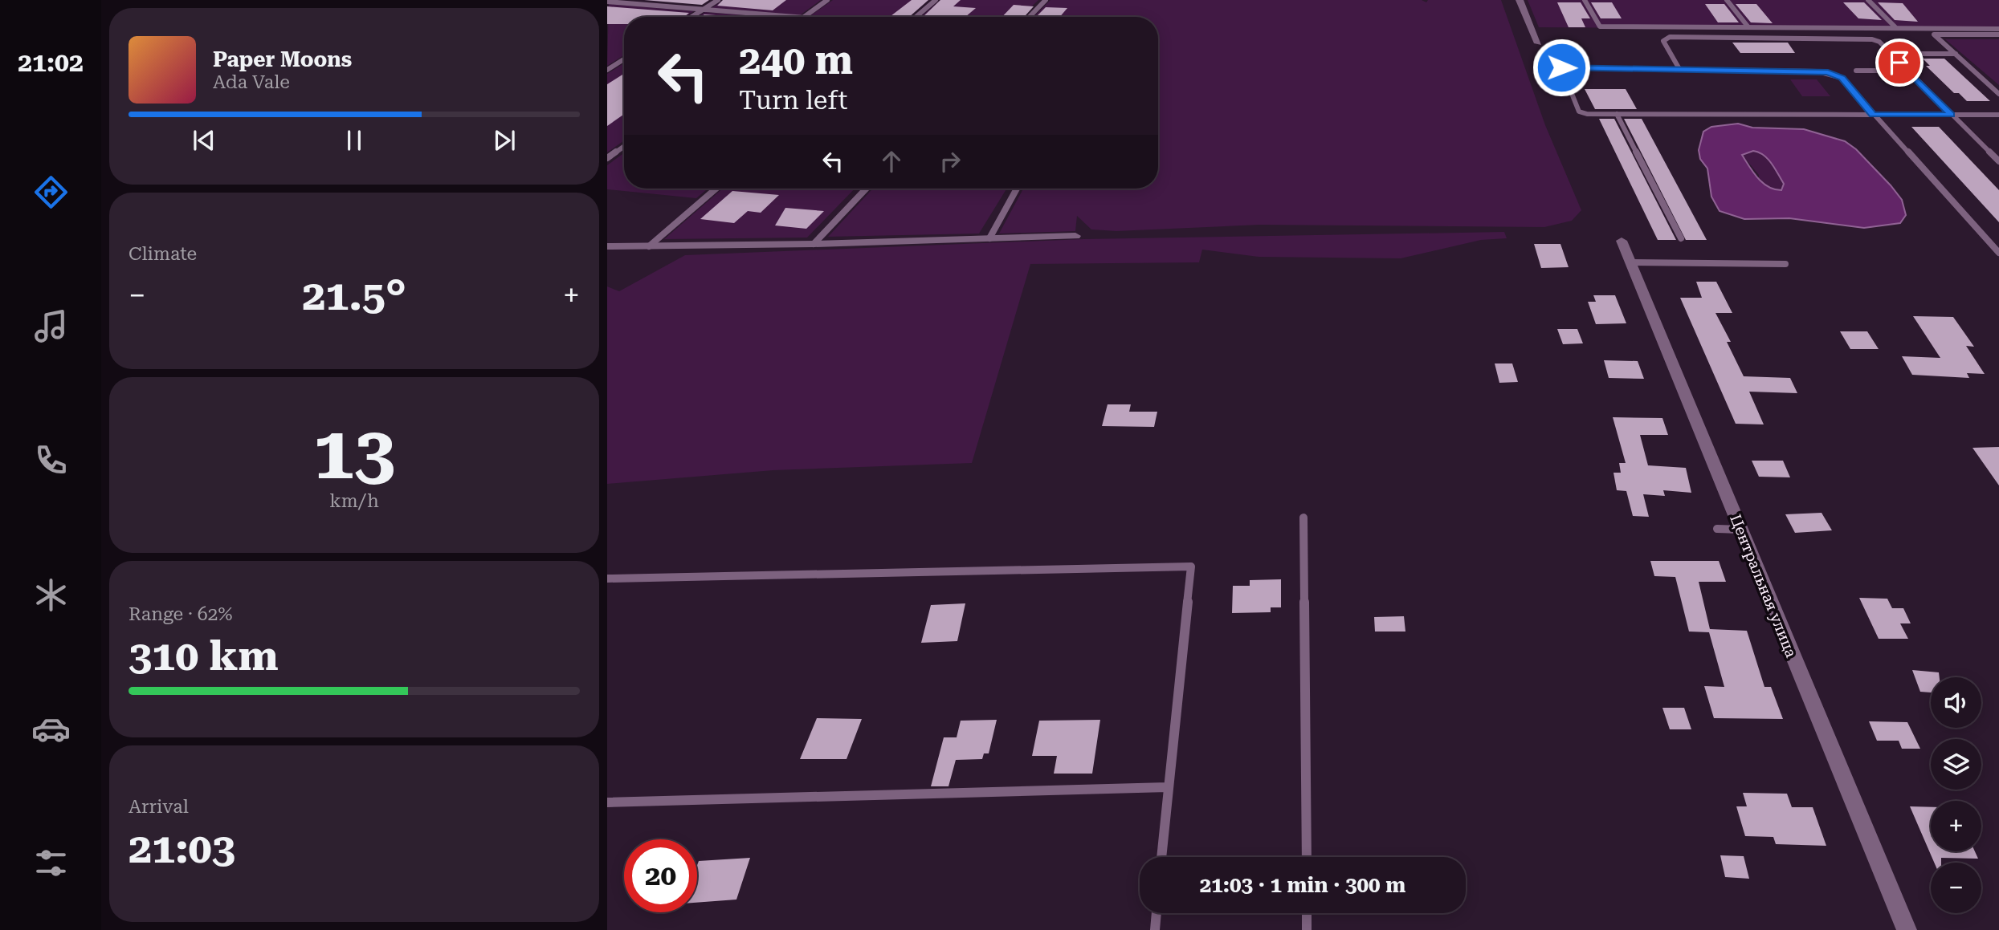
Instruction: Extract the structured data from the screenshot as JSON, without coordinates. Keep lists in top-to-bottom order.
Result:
{
  "streets": {
    "street": ["Центральная улица"]
  },
  "page": {
    "tabs": "21:02",
    "turn": ["240 m", "Turn left"],
    "song": ["Paper Moons", "Ada Vale"],
    "tile": [
      "Climate",
      ["13", "km/h"],
      ["Range · 62%", "310 km"],
      ["Arrival", "21:03"]
    ],
    "heat": ["−", "21.5°", "+"],
    "map_buttons": ["+", "−"],
    "limit": "20",
    "trip": "21:03 · 1 min · 300 m"
  }
}
